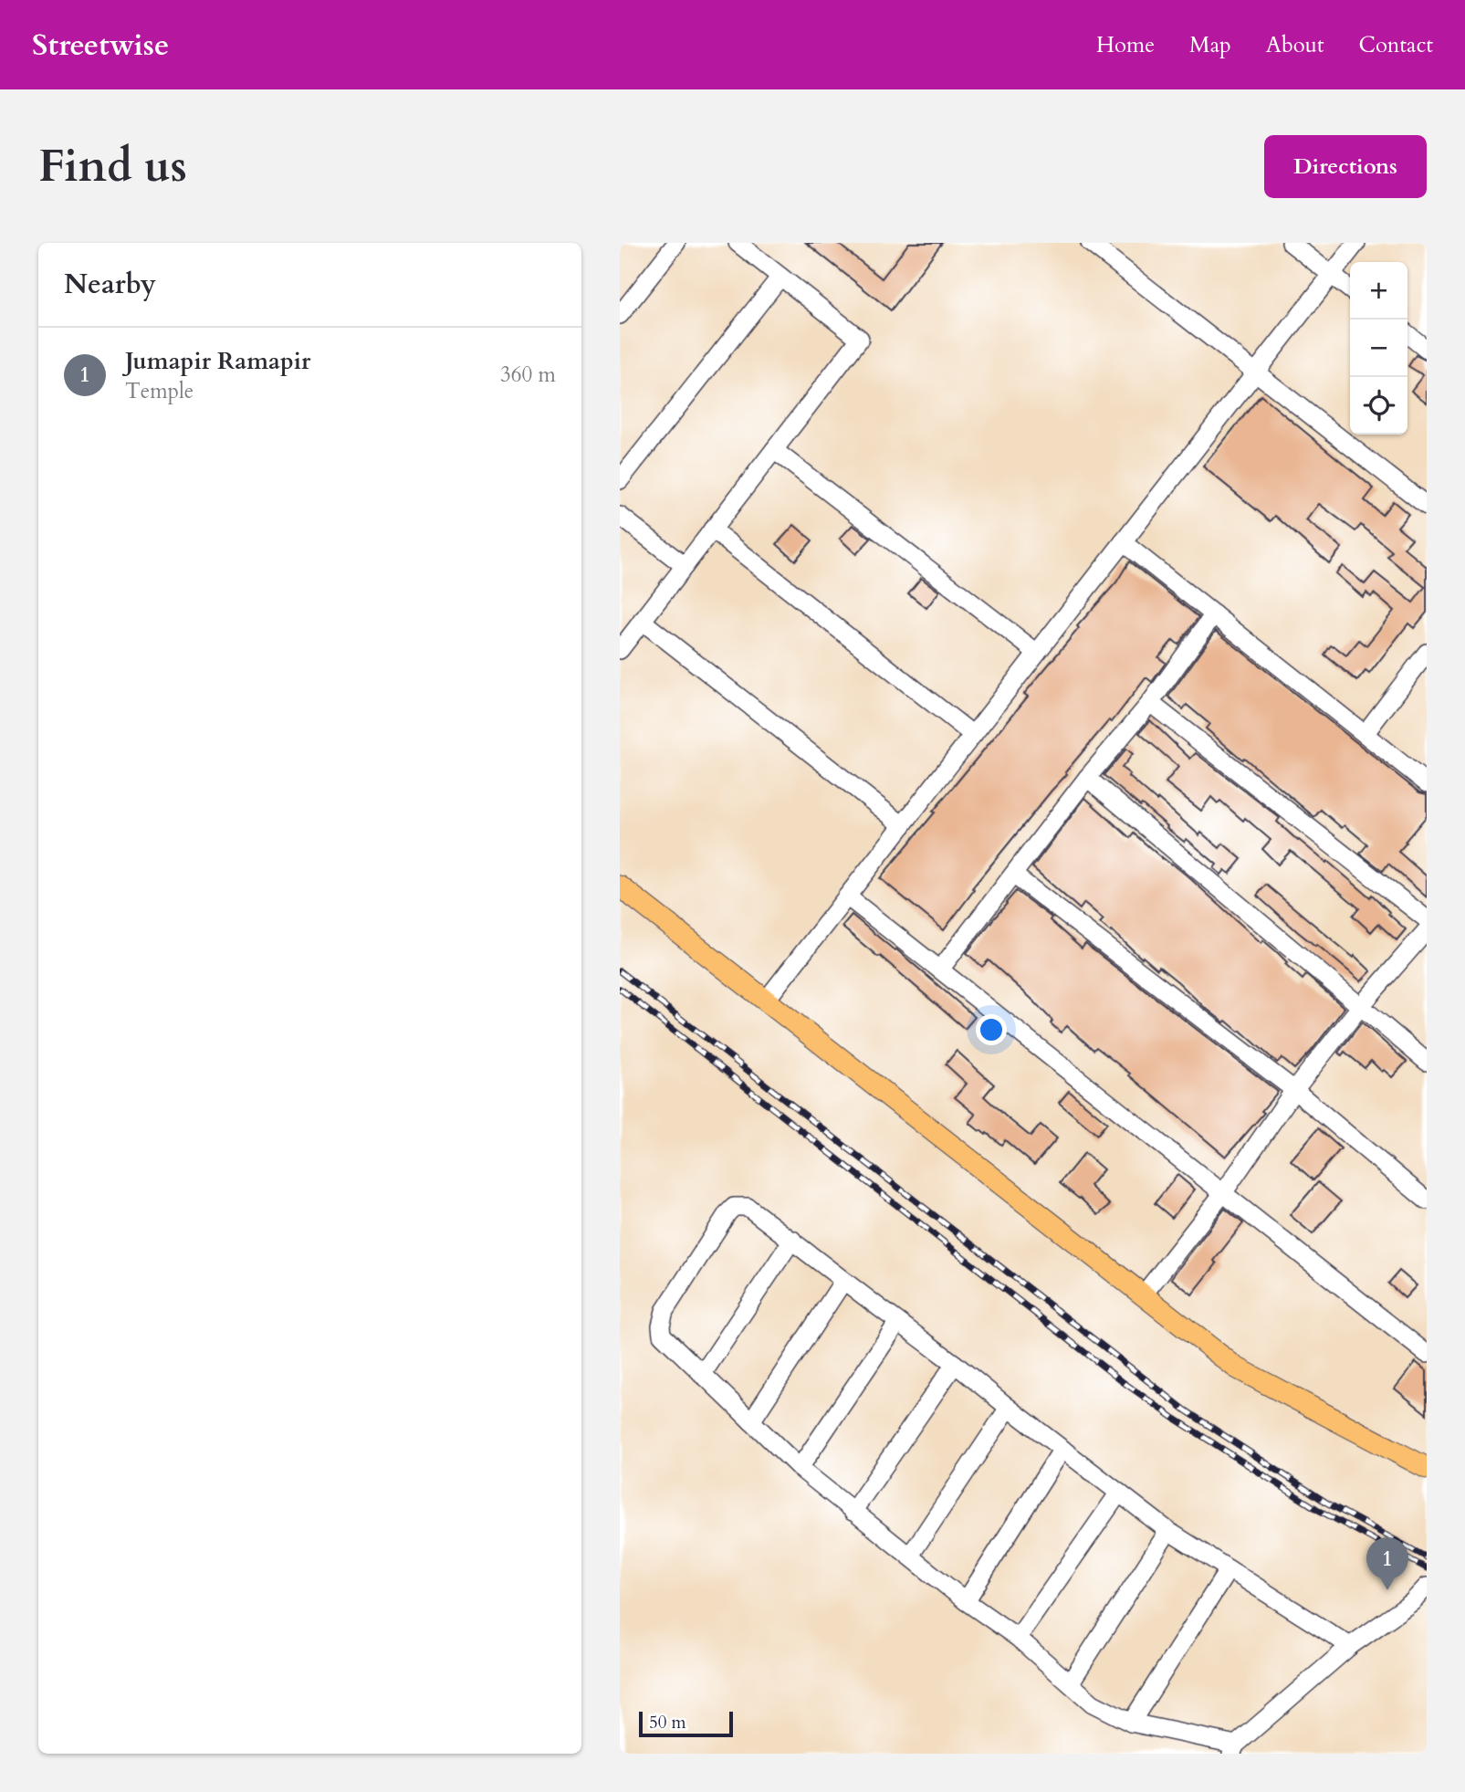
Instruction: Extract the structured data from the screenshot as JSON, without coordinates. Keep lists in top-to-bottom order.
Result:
{
  "scale_bar": "50 m",
  "page": {
    "header": "Streetwise",
    "nav": [
      "Home",
      "Map",
      "About",
      "Contact"
    ],
    "buttons": "Directions",
    "title": "Find us",
    "heading": "Nearby",
    "map_buttons": ["+", "−"],
    "list": [
      {
        "mark": "1",
        "name": "Jumapir Ramapir",
        "note": "Temple",
        "value": "360 m"
      }
    ],
    "pins": "1",
    "scale": "50 m"
  }
}
